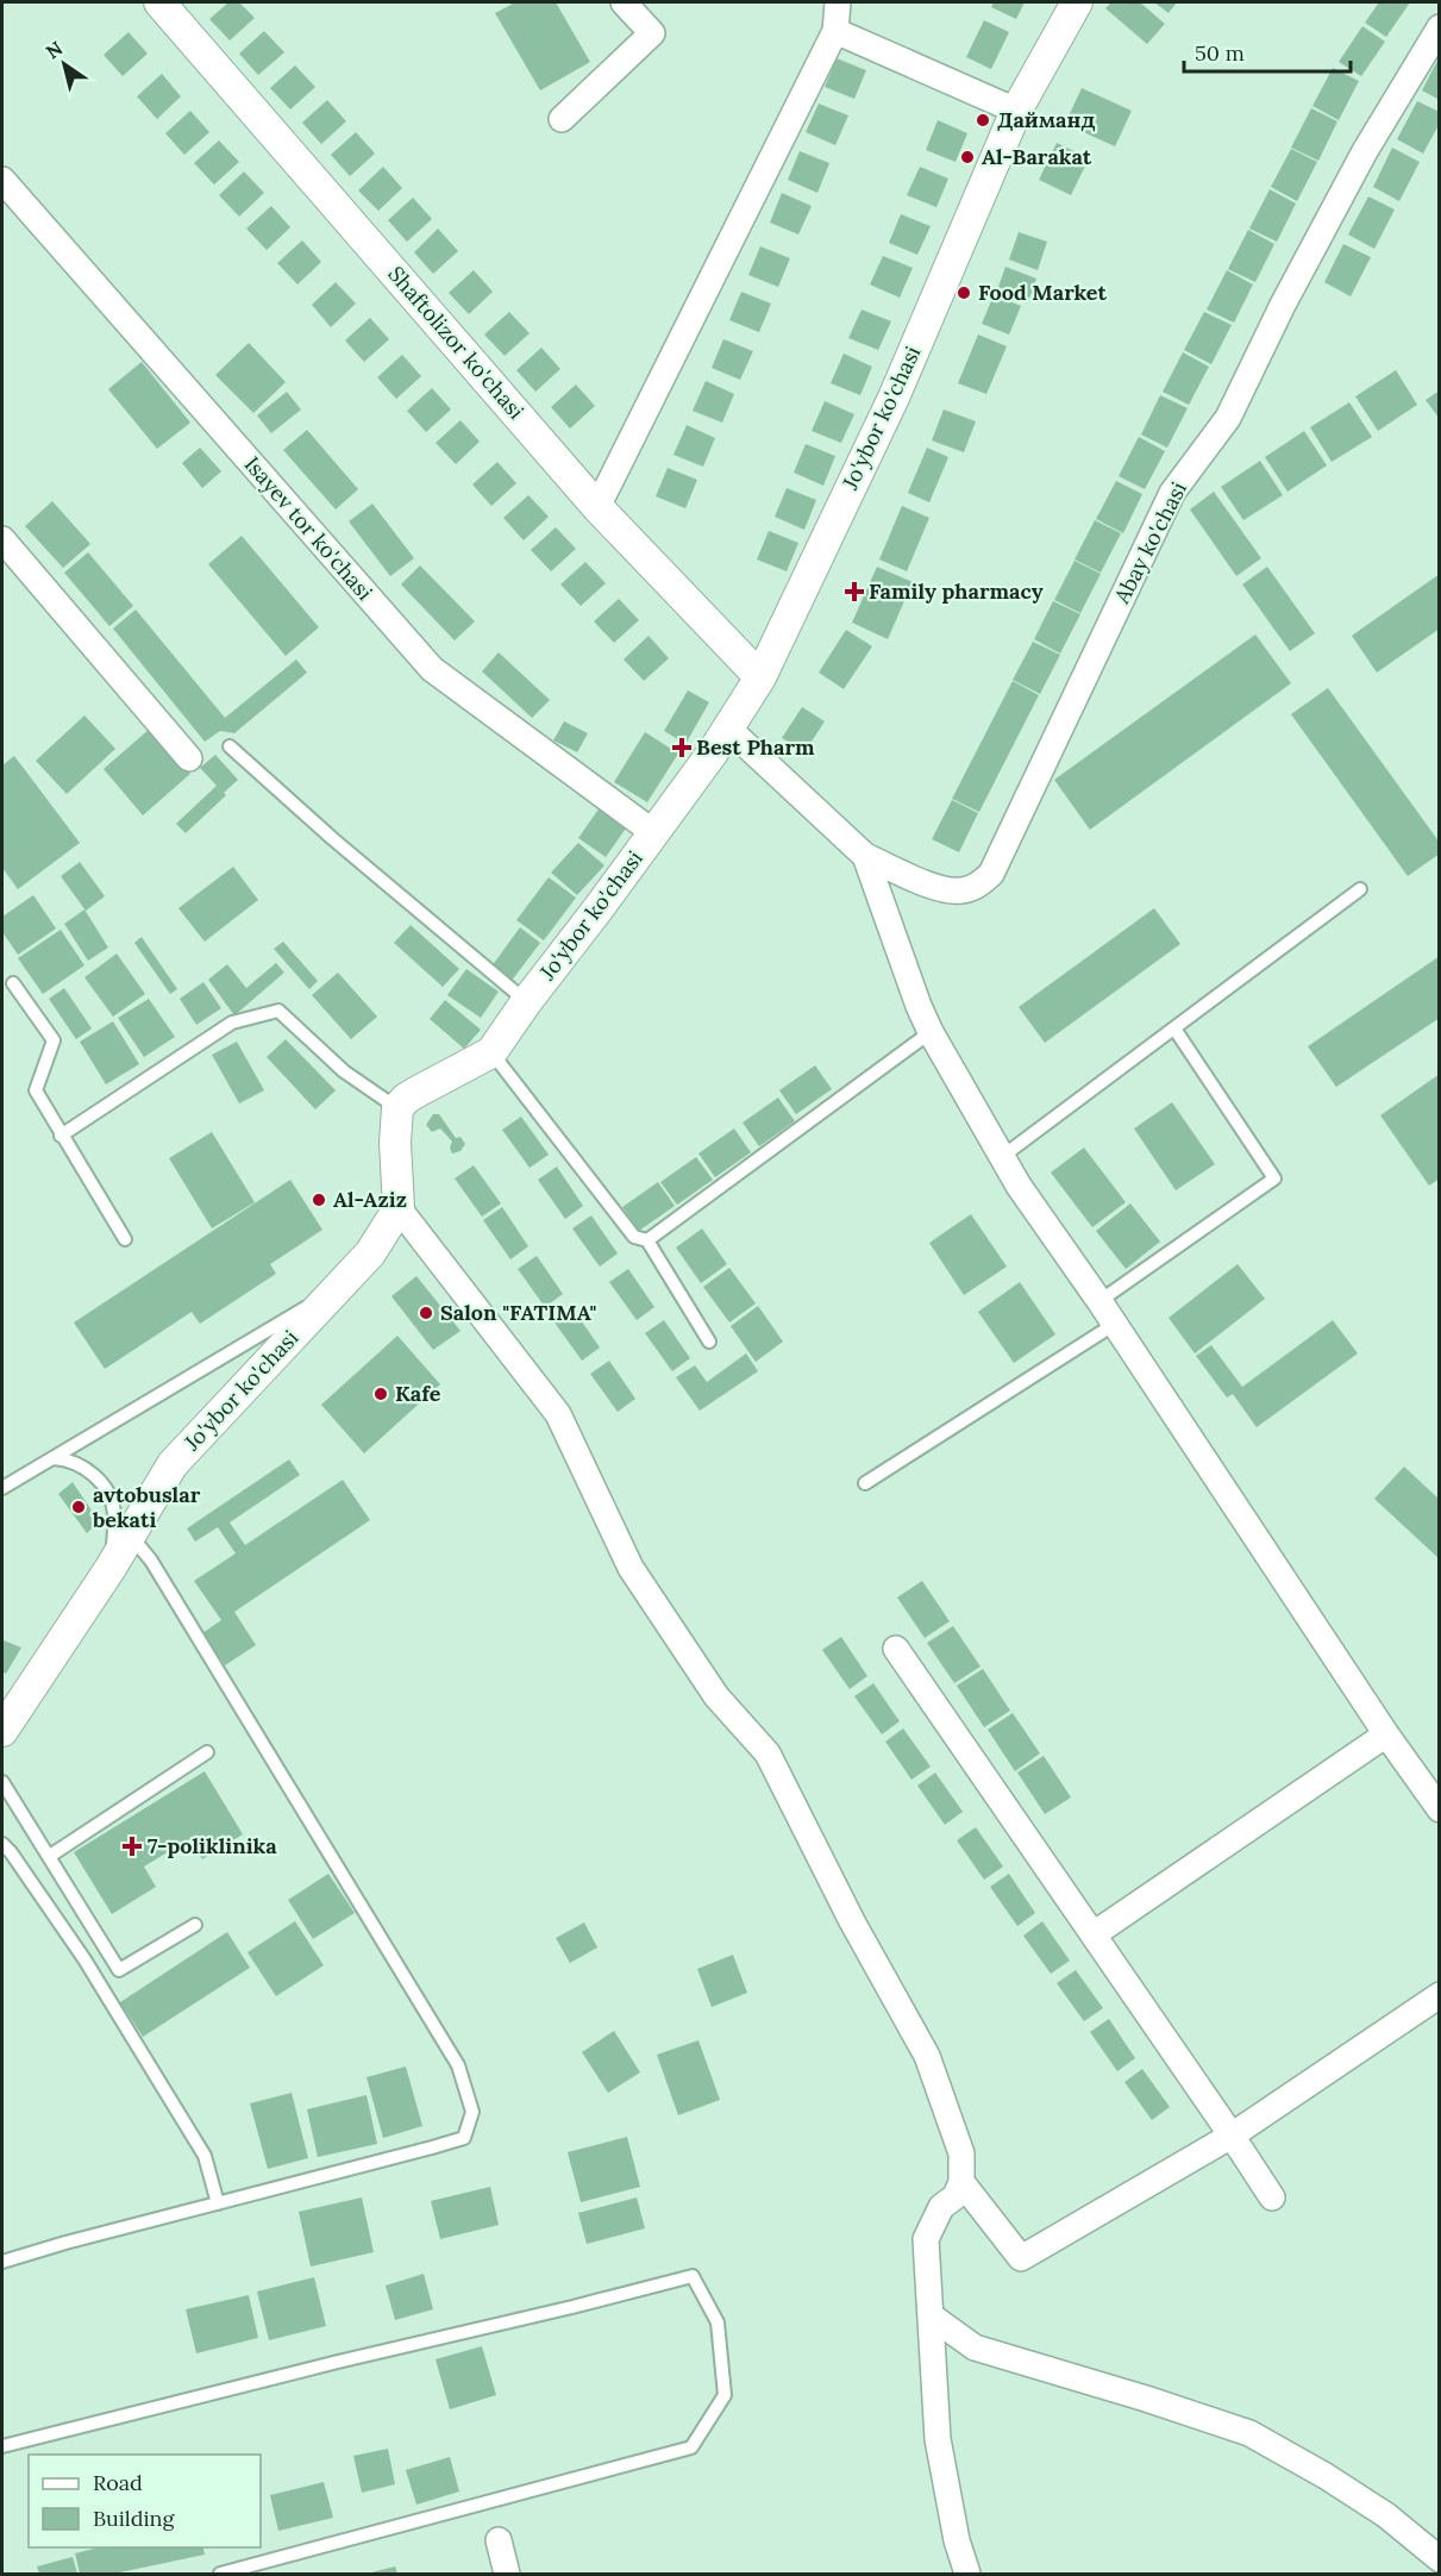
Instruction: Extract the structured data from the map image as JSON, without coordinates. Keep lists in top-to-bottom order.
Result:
{
  "streets": {
    "street": [
      "Shaftolizor ko'chasi",
      "Jo'ybor ko'chasi",
      "Isayev tor ko'chasi",
      "Abay ko'chasi"
    ]
  },
  "crossings": [
    ["Shaftolizor ko'chasi", "Jo'ybor ko'chasi"],
    ["Jo'ybor ko'chasi", "Isayev tor ko'chasi"]
  ],
  "places": {
    "other": [
      "Дайманд",
      "Al-Barakat",
      "Food Market",
      "Al-Aziz",
      "Salon \"FATIMA\"",
      "Kafe",
      "avtobuslar bekati"
    ],
    "health": ["Family pharmacy", "Best Pharm", "7-poliklinika"]
  },
  "legend": ["Road", "Building"],
  "scale_bar": "50 m",
  "north": "top left"
}
